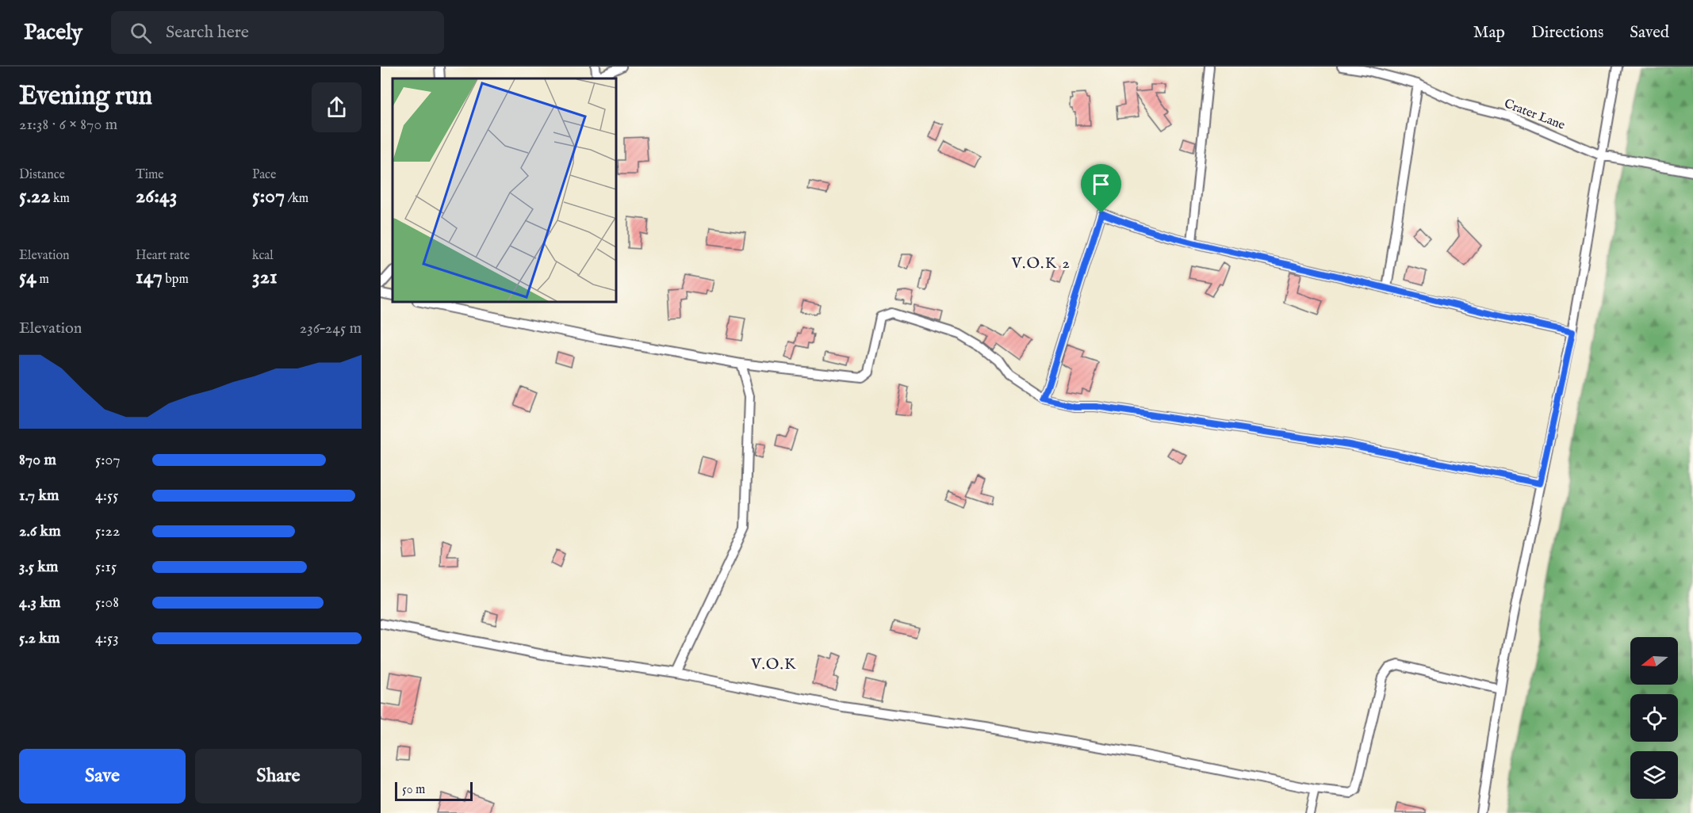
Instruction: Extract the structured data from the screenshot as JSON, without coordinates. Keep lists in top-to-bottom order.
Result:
{
  "streets": {
    "street": ["Crater Lane"]
  },
  "districts": ["V.O.K 2", "V.O.K"],
  "scale_bar": "50 m",
  "north": "left",
  "page": {
    "header": "Pacely",
    "search": "Search here",
    "nav": ["Map", "Directions", "Saved"],
    "heading": ["Evening run", "21:38 · 6 × 870 m"],
    "stats": [
      ["Distance", "5.22 km"],
      ["Time", "26:43"],
      ["Pace", "5:07 /km"],
      ["Elevation", "54 m"],
      ["Heart rate", "147 bpm"],
      ["kcal", "321"]
    ],
    "chart": ["Elevation", "236–245 m"],
    "list": [
      {
        "name": "870 m",
        "note": "5:07"
      },
      {
        "name": "1.7 km",
        "note": "4:55"
      },
      {
        "name": "2.6 km",
        "note": "5:22"
      },
      {
        "name": "3.5 km",
        "note": "5:15"
      },
      {
        "name": "4.3 km",
        "note": "5:08"
      },
      {
        "name": "5.2 km",
        "note": "4:53"
      }
    ],
    "buttons": ["Save", "Share"],
    "scale": "50 m"
  }
}
